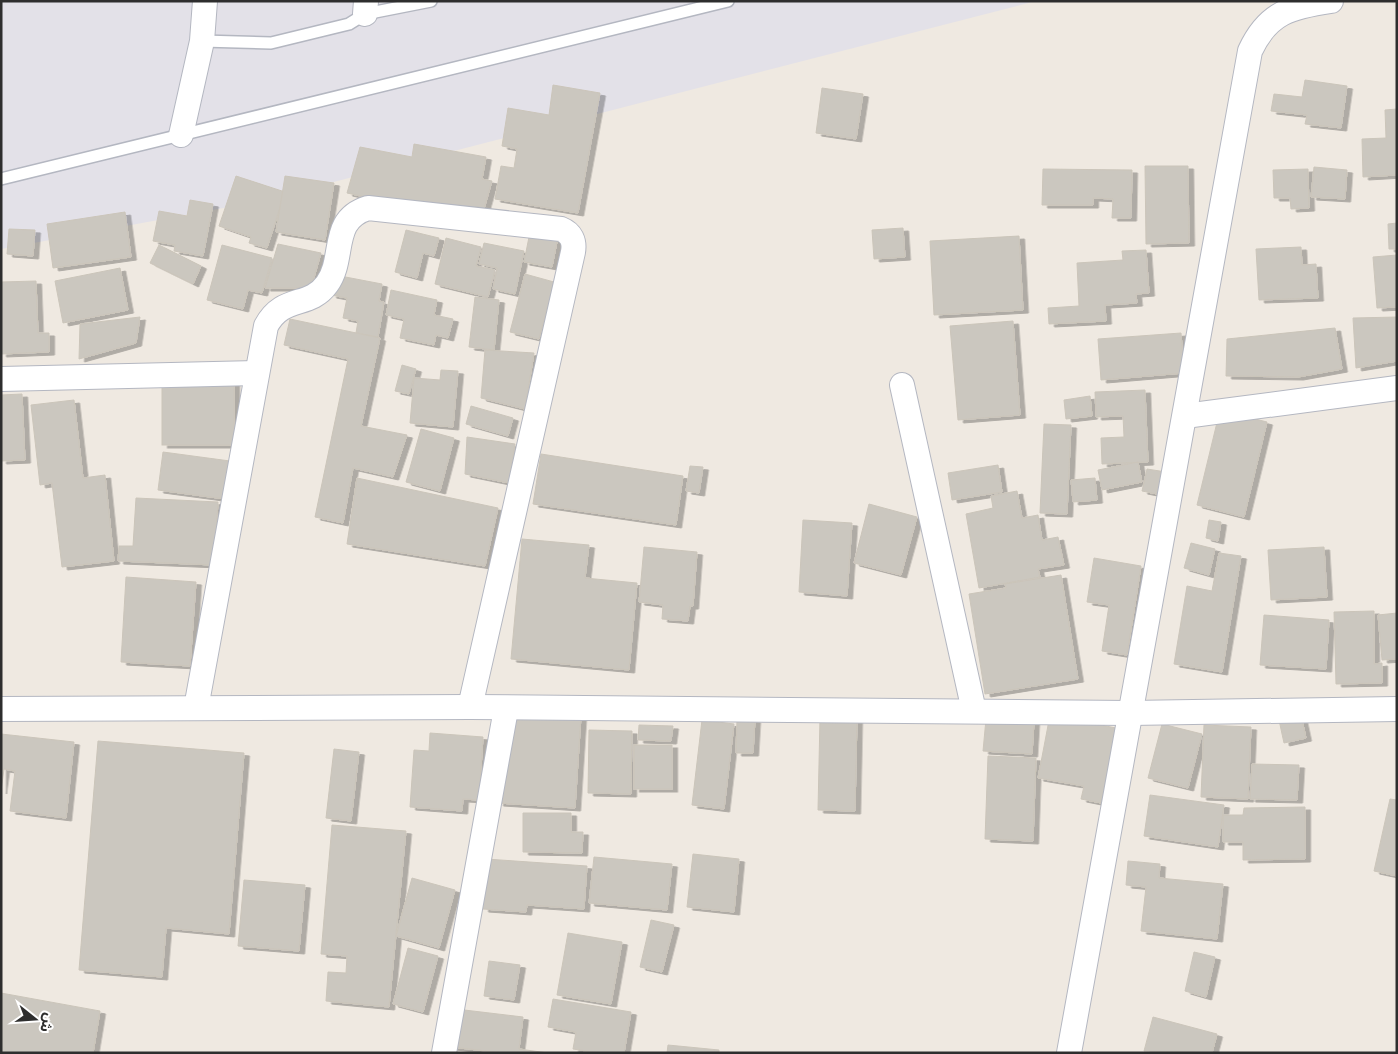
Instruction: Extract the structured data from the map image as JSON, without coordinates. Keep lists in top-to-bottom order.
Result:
{
  "north": "right"
}
